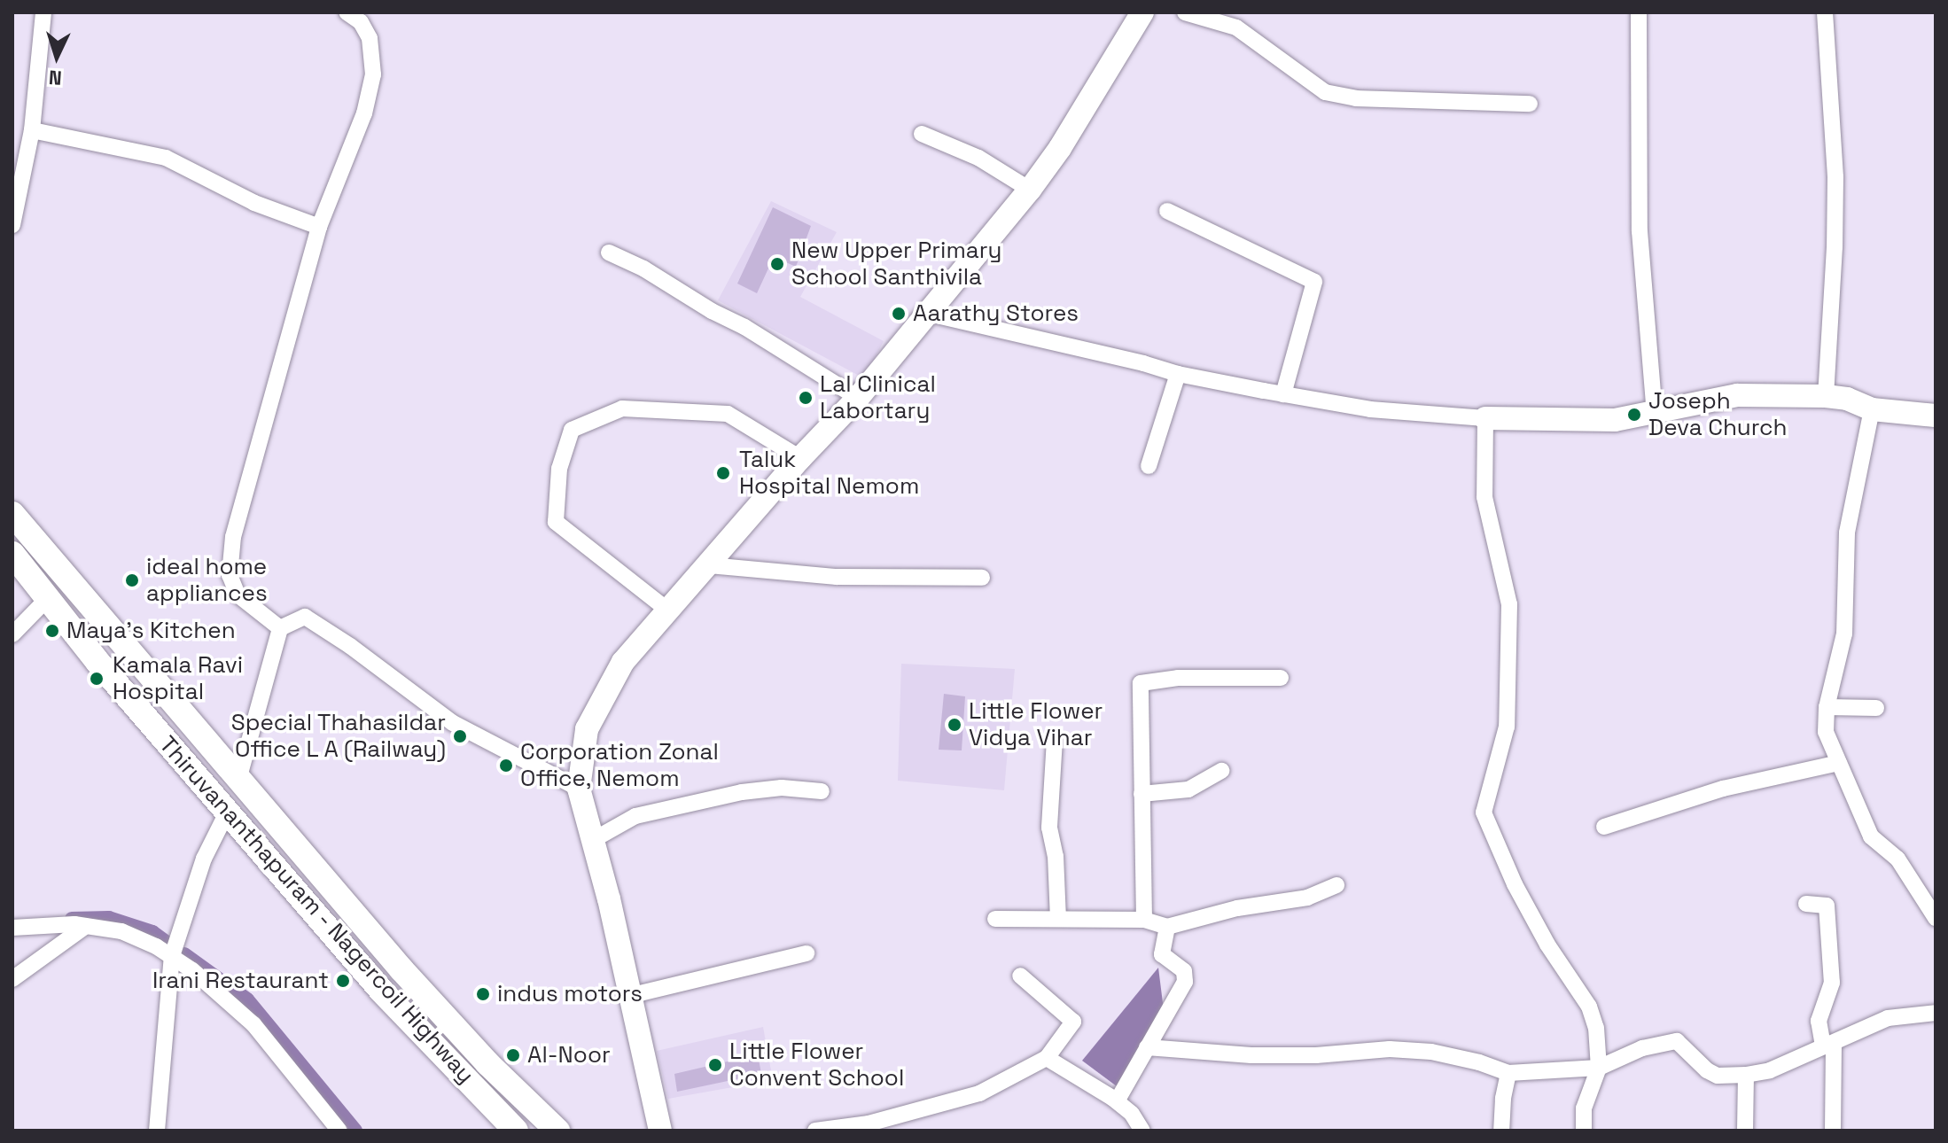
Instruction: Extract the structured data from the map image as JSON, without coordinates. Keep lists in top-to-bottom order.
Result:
{
  "streets": {
    "main road": ["Thiruvananthapuram - Nagercoil Highway"]
  },
  "places": [
    "New Upper Primary School Santhivila",
    "Aarathy Stores",
    "Lal Clinical Labortary",
    "Joseph Deva Church",
    "Taluk Hospital Nemom",
    "ideal home appliances",
    "Maya's Kitchen",
    "Kamala Ravi Hospital",
    "Little Flower Vidya Vihar",
    "Special Thahasildar Office L A (Railway)",
    "Corporation Zonal Office, Nemom",
    "Irani Restaurant",
    "indus motors",
    "Al-Noor",
    "Little Flower Convent School"
  ],
  "north": "bottom"
}
